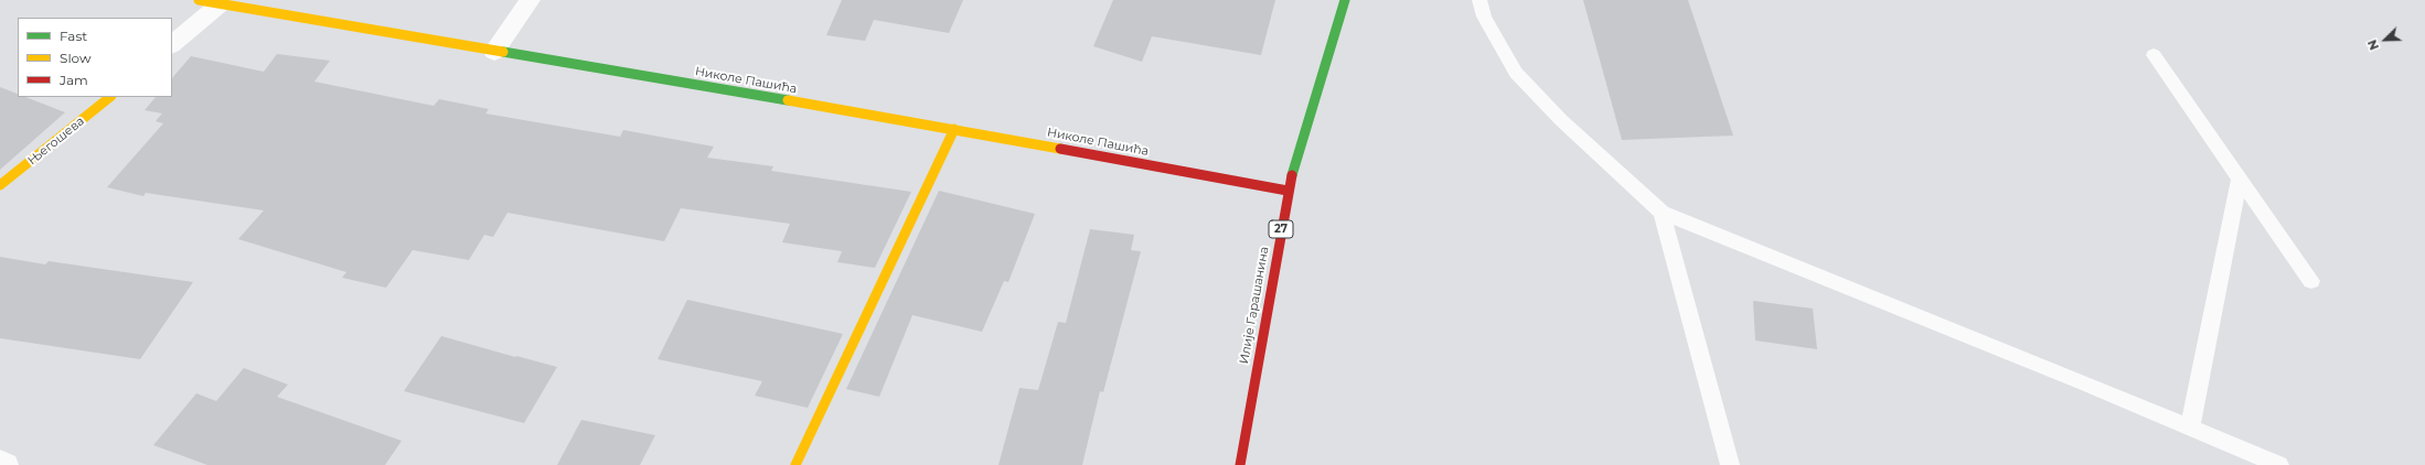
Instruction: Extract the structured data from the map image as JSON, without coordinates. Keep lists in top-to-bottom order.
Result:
{
  "streets": {
    "street": [
      "Николе Пашића",
      "Његошева",
      "27",
      "Илије Гарашанина"
    ]
  },
  "crossings": [
    ["Николе Пашића", "Илије Гарашанина"]
  ],
  "legend": ["Fast", "Slow", "Jam"],
  "north": "bottom left"
}
